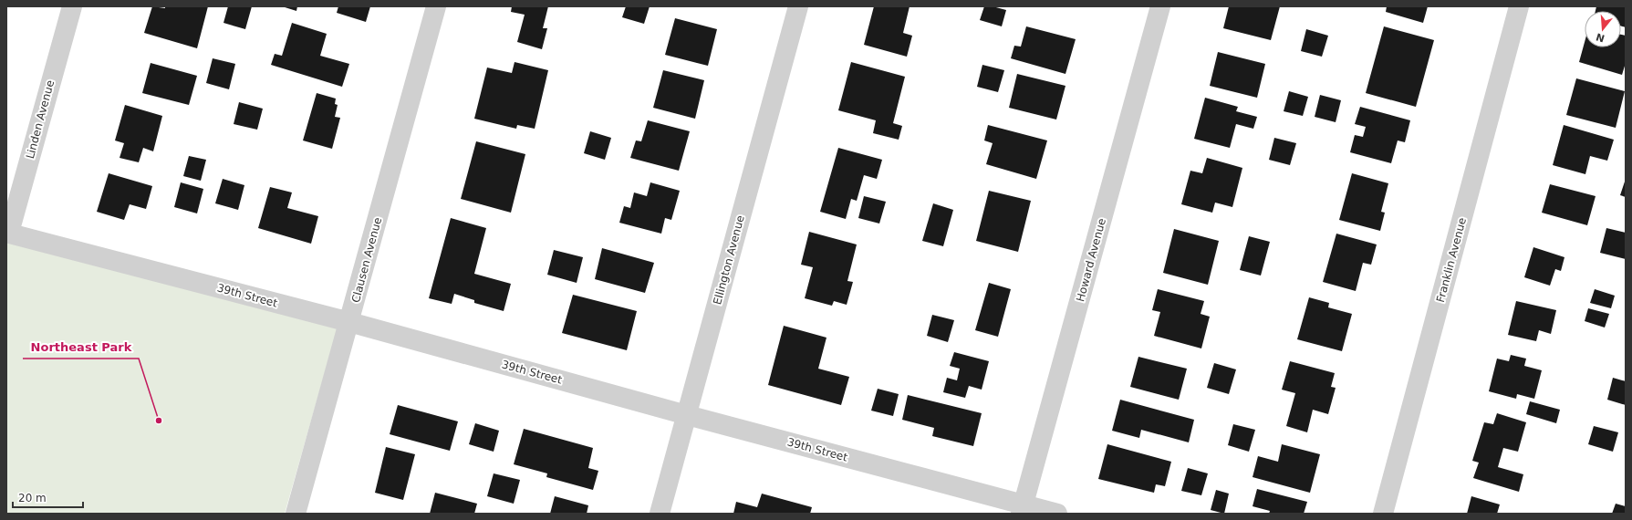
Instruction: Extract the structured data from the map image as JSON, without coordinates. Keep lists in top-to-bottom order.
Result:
{
  "streets": {
    "street": [
      "Linden Avenue",
      "Clausen Avenue",
      "Ellington Avenue",
      "Howard Avenue",
      "Franklin Avenue",
      "39th Street"
    ]
  },
  "crossings": [
    ["Linden Avenue", "39th Street"],
    ["Clausen Avenue", "39th Street"],
    ["Ellington Avenue", "39th Street"],
    ["Howard Avenue", "39th Street"]
  ],
  "places": ["Northeast Park"],
  "scale_bar": "20 m",
  "north": "bottom"
}
